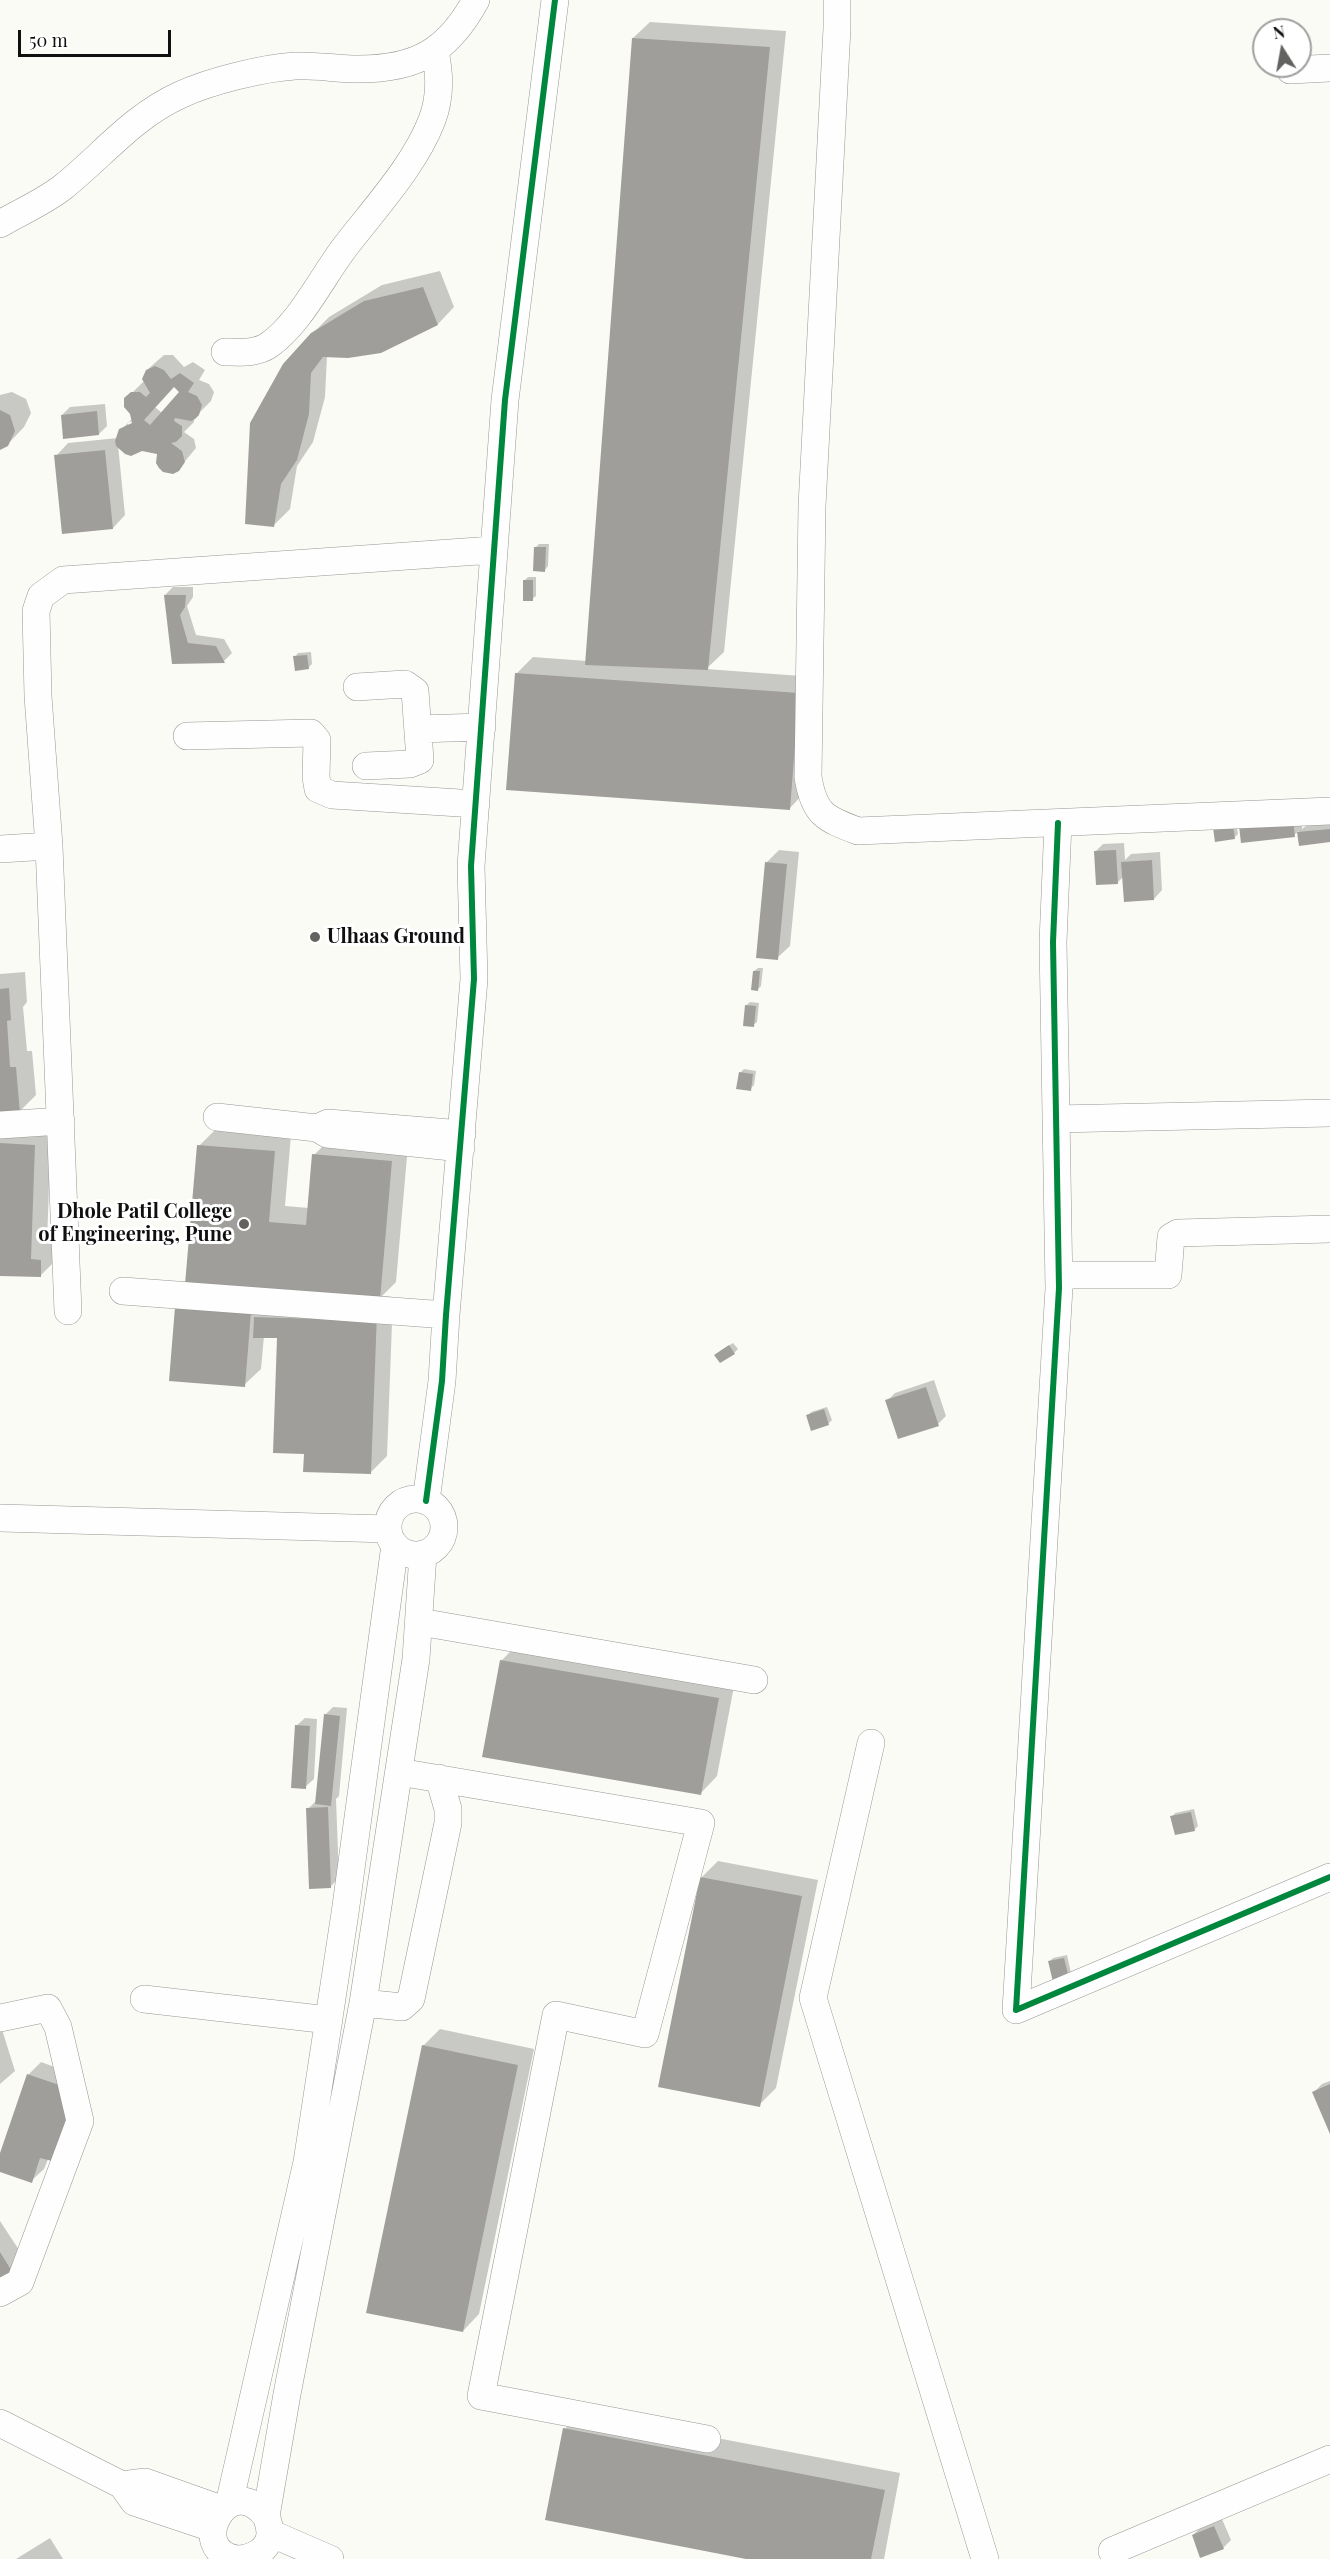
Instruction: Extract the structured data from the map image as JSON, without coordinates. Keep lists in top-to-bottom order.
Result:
{
  "places": ["Ulhaas Ground", "Dhole Patil College of Engineering, Pune"],
  "scale_bar": "50 m",
  "north": "top"
}
